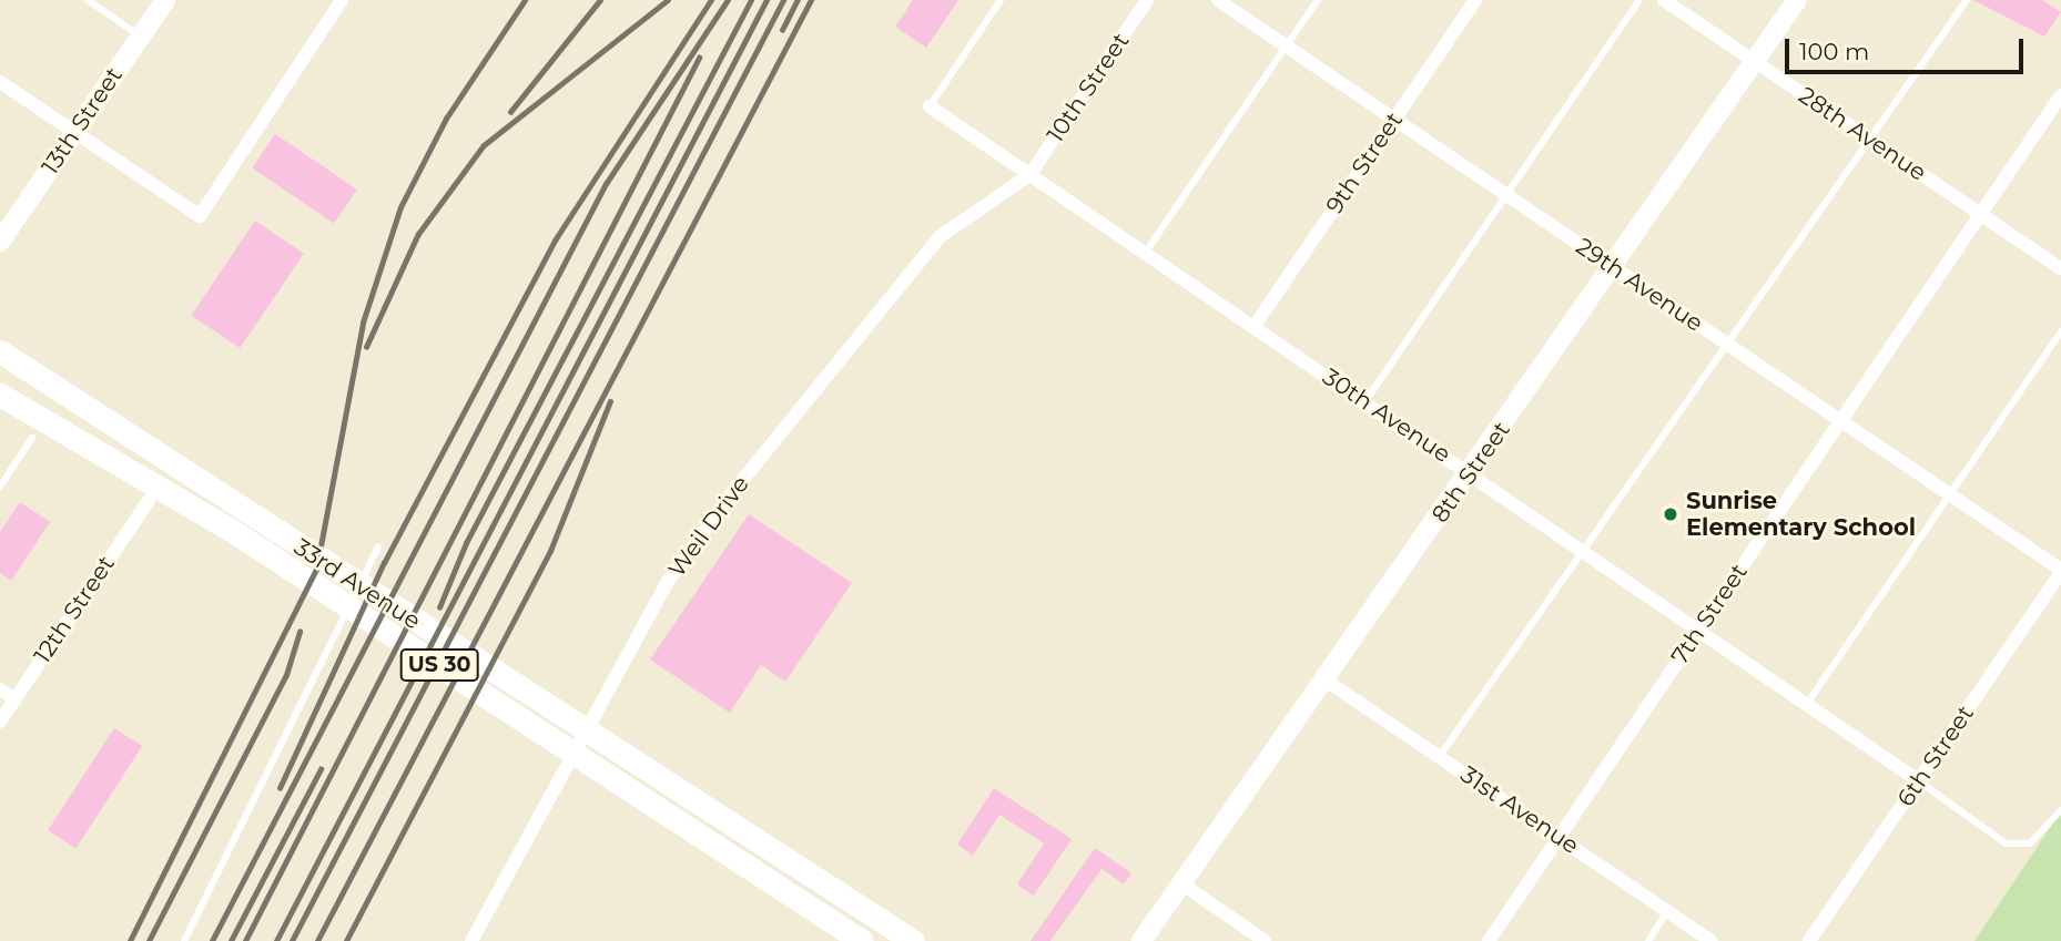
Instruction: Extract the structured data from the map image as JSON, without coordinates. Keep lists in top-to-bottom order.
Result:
{
  "streets": {
    "highway": ["33rd Avenue", "US 30"],
    "main road": ["13th Street", "8th Street"],
    "street": [
      "10th Street",
      "28th Avenue",
      "9th Street",
      "29th Avenue",
      "30th Avenue",
      "Weil Drive",
      "12th Street",
      "7th Street",
      "6th Street",
      "31st Avenue"
    ]
  },
  "crossings": [
    ["10th Street", "30th Avenue"],
    ["10th Street", "Weil Drive"],
    ["28th Avenue", "8th Street"],
    ["28th Avenue", "7th Street"],
    ["9th Street", "29th Avenue"],
    ["9th Street", "30th Avenue"],
    ["29th Avenue", "8th Street"],
    ["29th Avenue", "7th Street"],
    ["29th Avenue", "6th Street"],
    ["30th Avenue", "8th Street"],
    ["30th Avenue", "Weil Drive"],
    ["30th Avenue", "7th Street"],
    ["30th Avenue", "6th Street"],
    ["8th Street", "31st Avenue"],
    ["7th Street", "31st Avenue"]
  ],
  "places": ["Sunrise Elementary School"],
  "scale_bar": "100 m"
}
